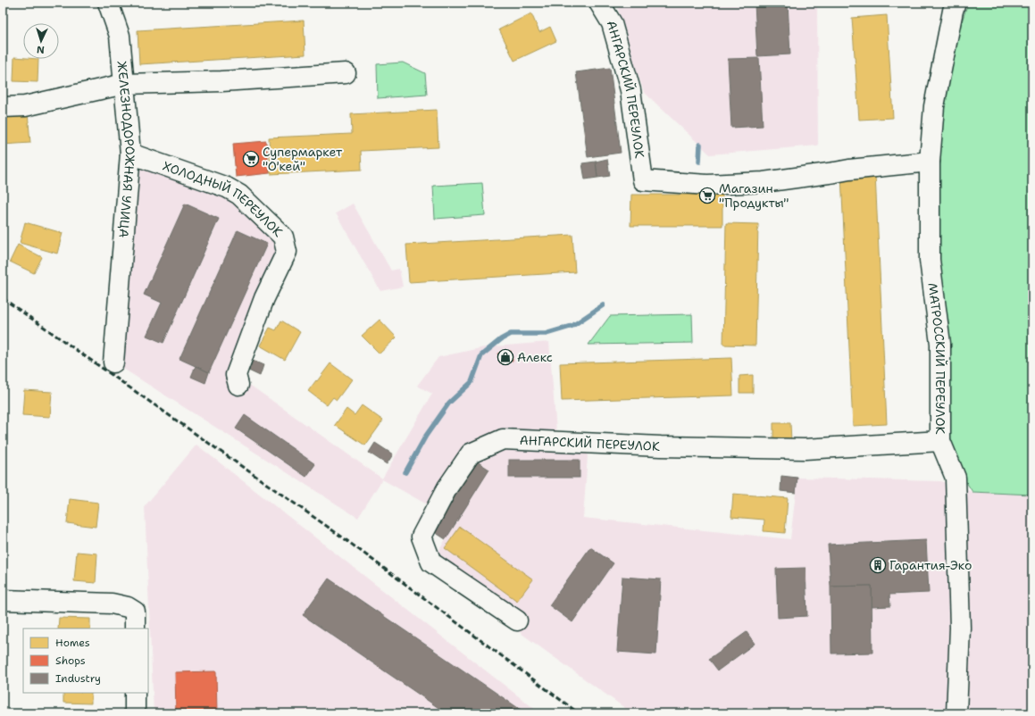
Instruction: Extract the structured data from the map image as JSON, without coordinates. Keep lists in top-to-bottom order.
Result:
{
  "streets": {
    "street": [
      "АНГАРСКИЙ ПЕРЕУЛОК",
      "ЖЕЛЕЗНОДОРОЖНАЯ УЛИЦА",
      "ХОЛОДНЫЙ ПЕРЕУЛОК",
      "МАТРОССКИЙ ПЕРЕУЛОК"
    ]
  },
  "crossings": [
    ["АНГАРСКИЙ ПЕРЕУЛОК", "МАТРОССКИЙ ПЕРЕУЛОК"],
    ["ЖЕЛЕЗНОДОРОЖНАЯ УЛИЦА", "ХОЛОДНЫЙ ПЕРЕУЛОК"]
  ],
  "places": {
    "supermarket": ["Супермаркет \"О'кей\"", "Магазин \"Продукты\""],
    "shop": ["Алекс"],
    "building": ["Гарантия-Эко"]
  },
  "legend": ["Homes", "Shops", "Industry"],
  "north": "bottom"
}
